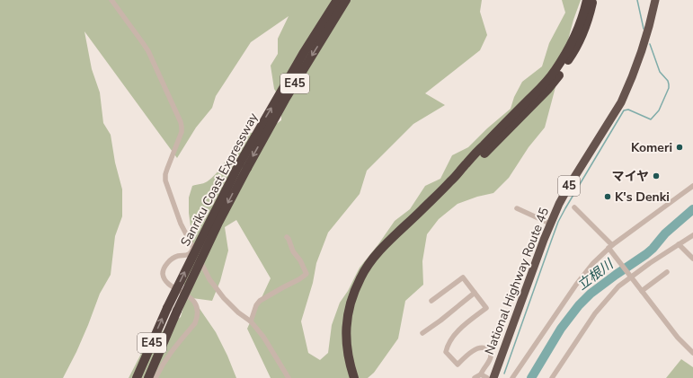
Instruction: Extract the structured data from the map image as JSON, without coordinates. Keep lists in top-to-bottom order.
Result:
{
  "streets": {
    "highway": [
      "E45",
      "Sanriku Coast Expressway",
      "45",
      "National Highway Route 45"
    ]
  },
  "water": ["立根川"],
  "places": ["Komeri", "マイヤ", "K's Denki"]
}
